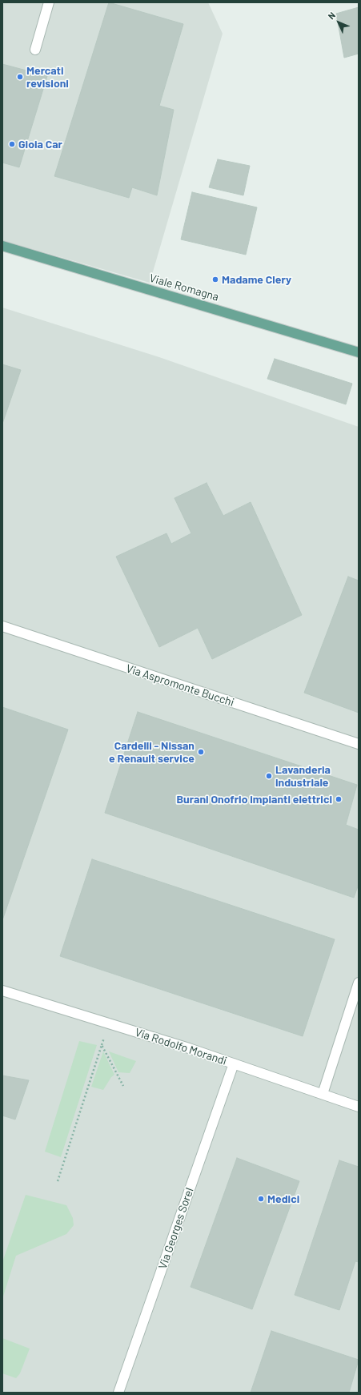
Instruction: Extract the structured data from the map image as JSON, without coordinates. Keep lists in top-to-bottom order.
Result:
{
  "streets": {
    "main road": ["Viale Romagna"],
    "street": ["Via Aspromonte Bucchi", "Via Rodolfo Morandi", "Via Georges Sorel"]
  },
  "crossings": [
    ["Via Rodolfo Morandi", "Via Georges Sorel"]
  ],
  "places": [
    "Mercati revisioni",
    "Gioia Car",
    "Madame Clery",
    "Cardelli - Nissan e Renault service",
    "Lavanderia industriale",
    "Burani Onofrio impianti elettrici",
    "Medici"
  ],
  "north": "top left"
}
